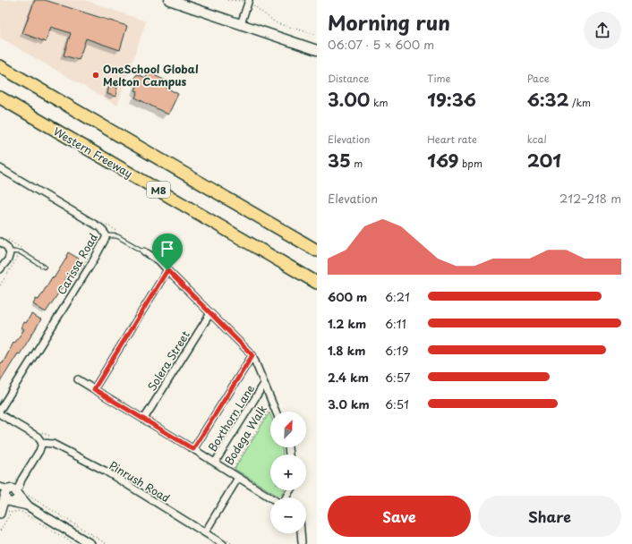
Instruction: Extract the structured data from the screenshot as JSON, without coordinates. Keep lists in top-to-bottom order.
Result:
{
  "streets": {
    "highway": ["Western Freeway", "M8"],
    "street": [
      "Carissa Road",
      "Solera Street",
      "Boxthorn Lane",
      "Pinrush Road"
    ],
    "path": ["Bodega Walk"]
  },
  "places": ["OneSchool Global Melton Campus"],
  "north": "top right",
  "page": {
    "heading": ["Morning run", "06:07 · 5 × 600 m"],
    "stats": [
      ["Distance", "3.00 km"],
      ["Time", "19:36"],
      ["Pace", "6:32 /km"],
      ["Elevation", "35 m"],
      ["Heart rate", "169 bpm"],
      ["kcal", "201"]
    ],
    "chart": ["Elevation", "212–218 m"],
    "list": [
      {
        "name": "600 m",
        "note": "6:21"
      },
      {
        "name": "1.2 km",
        "note": "6:11"
      },
      {
        "name": "1.8 km",
        "note": "6:19"
      },
      {
        "name": "2.4 km",
        "note": "6:57"
      },
      {
        "name": "3.0 km",
        "note": "6:51"
      }
    ],
    "map_buttons": ["+", "−"],
    "buttons": ["Save", "Share"]
  }
}
